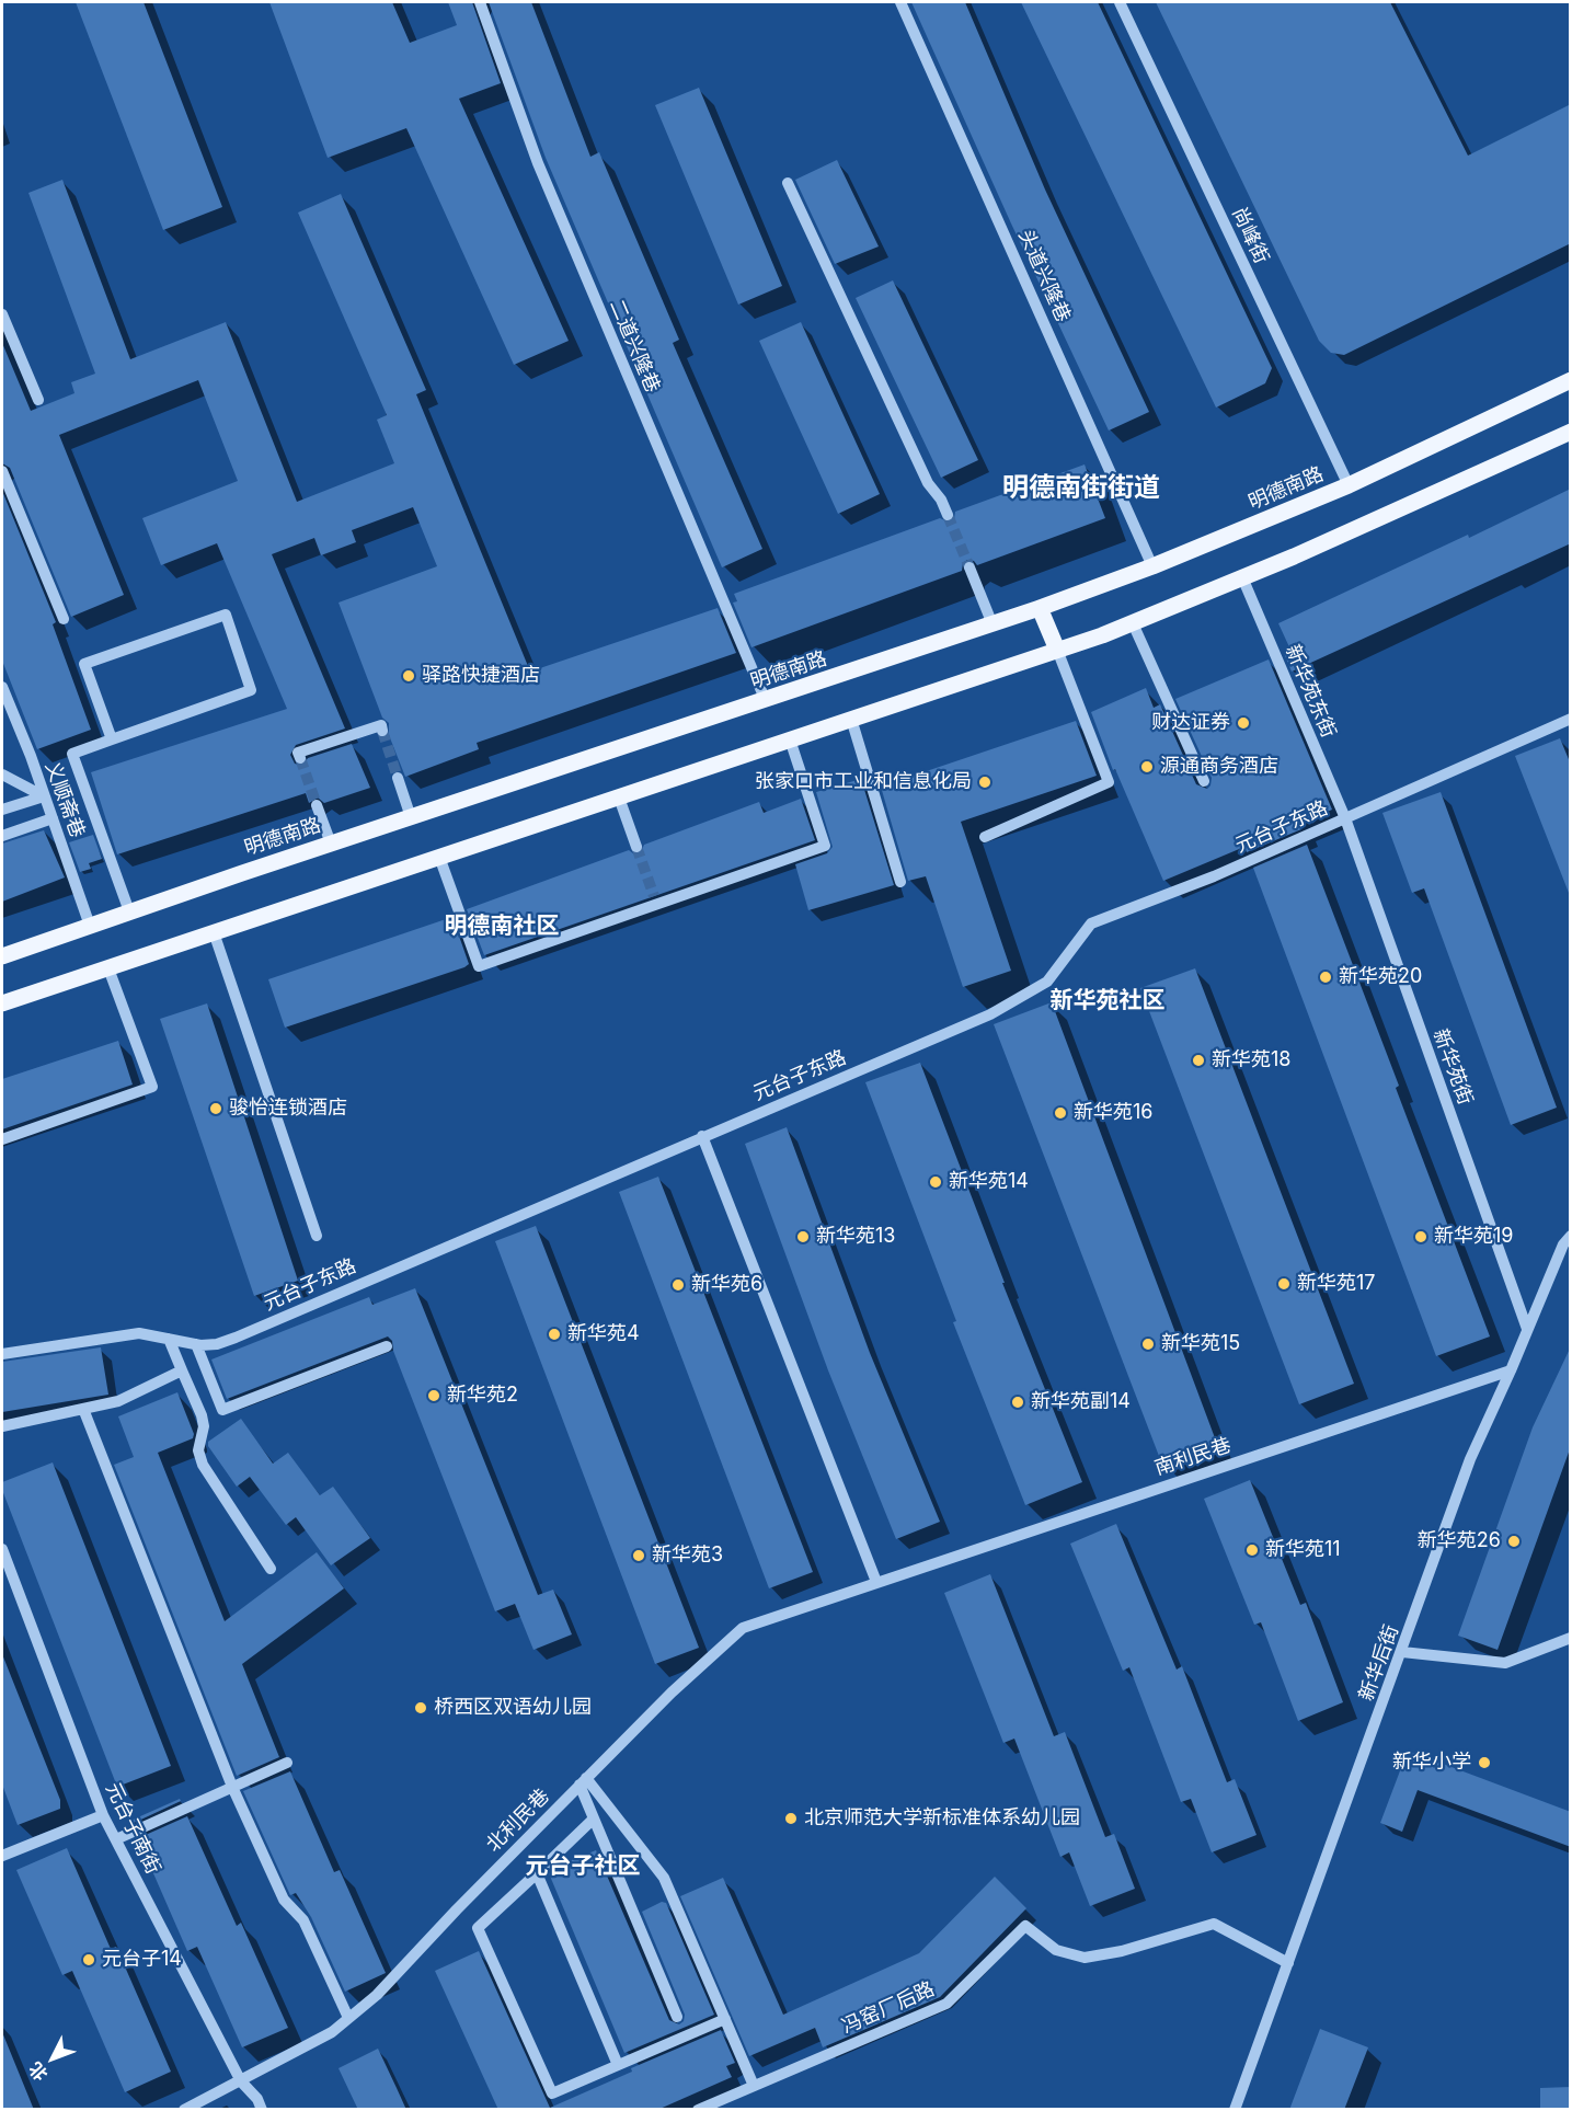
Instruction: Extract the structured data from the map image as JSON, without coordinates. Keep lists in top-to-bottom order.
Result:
{
  "streets": {
    "main road": ["明德南路"],
    "street": [
      "尚峰街",
      "头道兴隆巷",
      "二道兴隆巷",
      "新华苑东街",
      "义顺斋巷",
      "元台子东路",
      "新华苑街",
      "南利民巷",
      "新华后街",
      "北利民巷",
      "元台子南街",
      "冯窑厂后路"
    ]
  },
  "crossings": [
    ["尚峰街", "明德南路"],
    ["头道兴隆巷", "明德南路"],
    ["二道兴隆巷", "明德南路"],
    ["明德南路", "义顺斋巷"],
    ["新华苑东街", "元台子东路"],
    ["新华苑东街", "新华苑街"],
    ["元台子东路", "新华苑街"],
    ["新华苑街", "新华后街"],
    ["南利民巷", "新华后街"],
    ["南利民巷", "北利民巷"],
    ["新华后街", "冯窑厂后路"],
    ["北利民巷", "元台子南街"]
  ],
  "districts": [
    "明德南街街道",
    "明德南社区",
    "新华苑社区",
    "元台子社区"
  ],
  "places": [
    "驿路快捷酒店",
    "财达证券",
    "源通商务酒店",
    "张家口市工业和信息化局",
    "新华苑20",
    "新华苑18",
    "骏怡连锁酒店",
    "新华苑16",
    "新华苑14",
    "新华苑13",
    "新华苑19",
    "新华苑17",
    "新华苑6",
    "新华苑4",
    "新华苑15",
    "新华苑2",
    "新华苑副14",
    "新华苑26",
    "新华苑11",
    "新华苑3",
    "桥西区双语幼儿园",
    "新华小学",
    "北京师范大学新标准体系幼儿园",
    "元台子14"
  ],
  "north": "bottom left"
}
